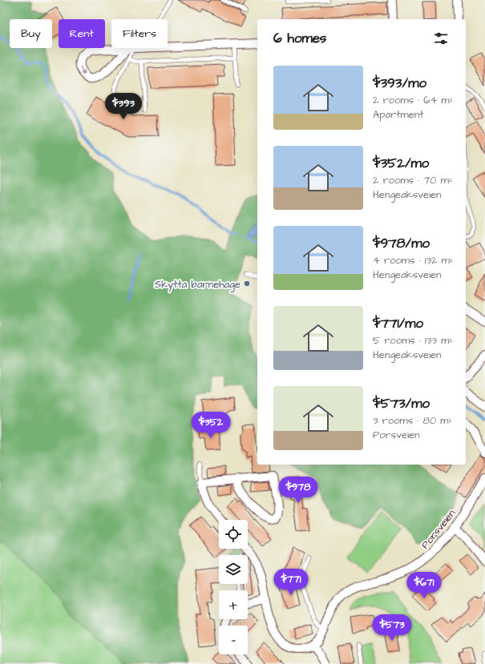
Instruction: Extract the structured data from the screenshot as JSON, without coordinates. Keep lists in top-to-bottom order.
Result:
{
  "streets": {
    "street": ["Porsveien"]
  },
  "places": ["Skytta barnehage"],
  "page": {
    "chip": ["Buy", "Rent", "Filters"],
    "heading": "6 homes",
    "list": [
      {
        "name": "$393/mo",
        "note": "2 rooms · 64 m² · Apartment"
      },
      {
        "name": "$352/mo",
        "note": "2 rooms · 70 m² · Hengeaksveien"
      },
      {
        "name": "$978/mo",
        "note": "4 rooms · 132 m² · Hengeaksveien"
      },
      {
        "name": "$771/mo",
        "note": "5 rooms · 133 m² · Hengeaksveien"
      },
      {
        "name": "$573/mo",
        "note": "3 rooms · 80 m² · Porsveien"
      }
    ],
    "price": [
      "$393",
      "$352",
      "$978",
      "$771",
      "$671",
      "$573"
    ],
    "map_buttons": ["+", "−"]
  }
}
